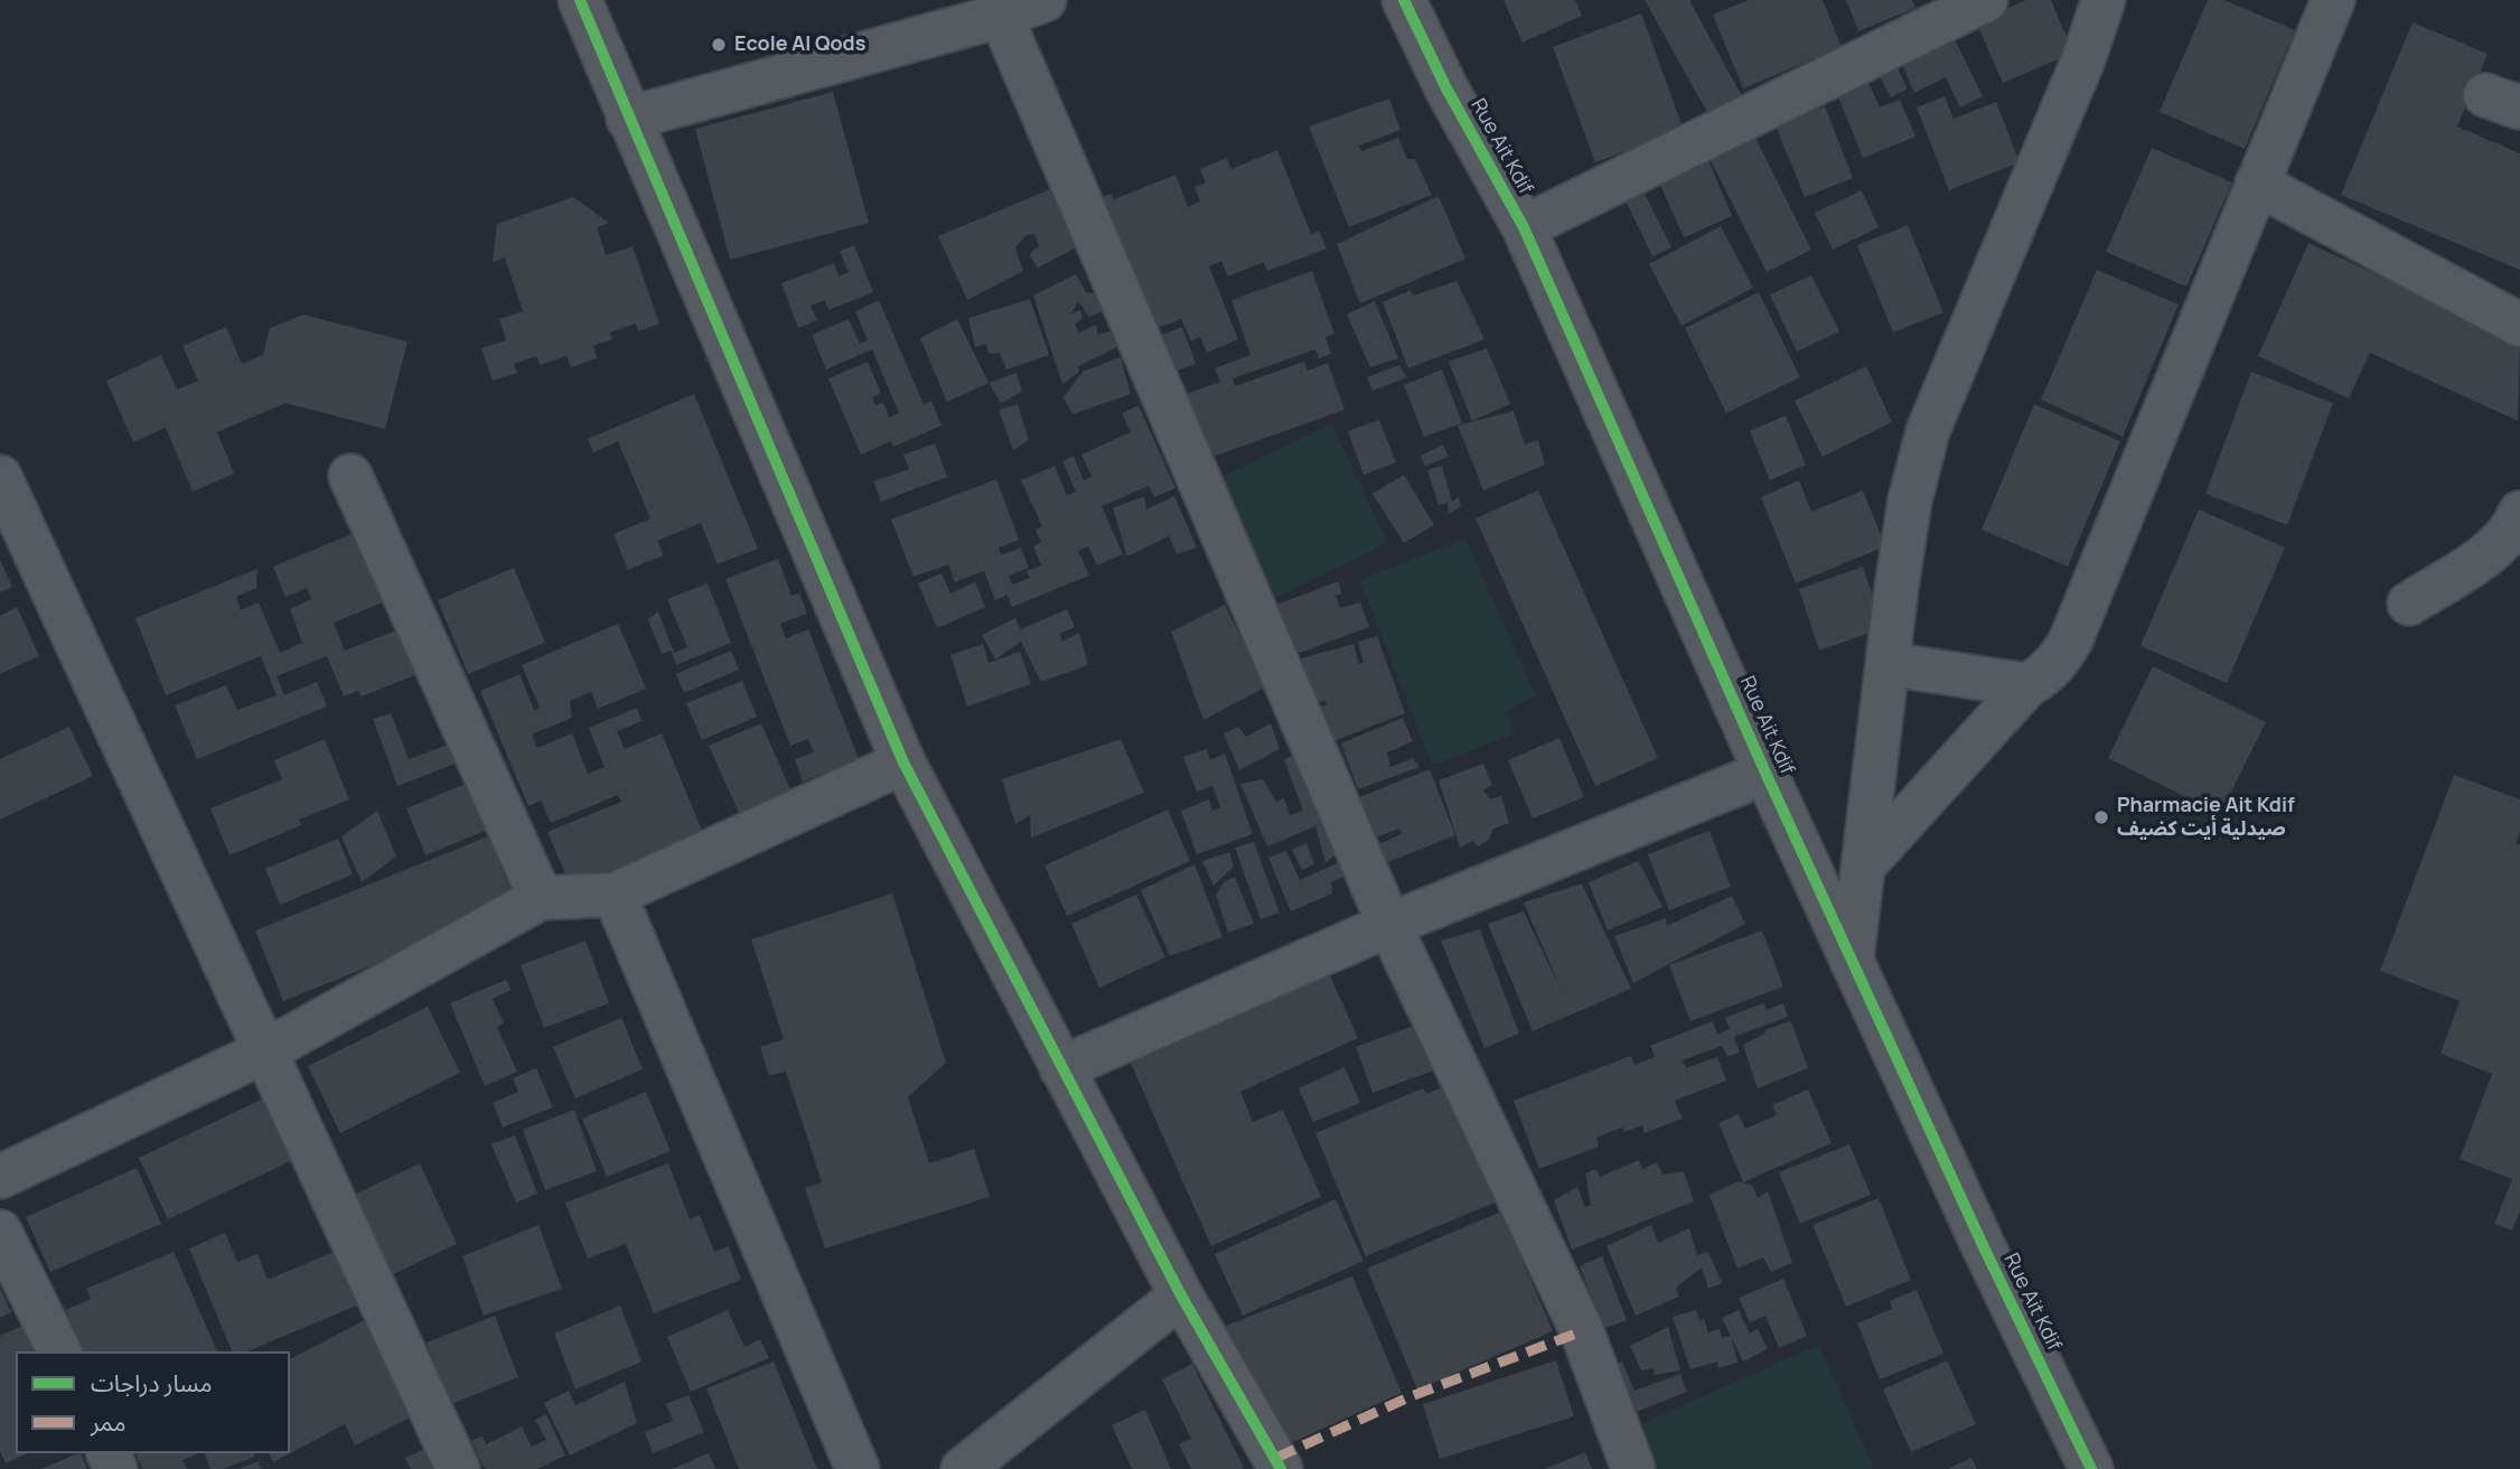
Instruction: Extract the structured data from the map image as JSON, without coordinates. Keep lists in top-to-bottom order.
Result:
{
  "streets": {
    "street": ["Rue Ait Kdif"]
  },
  "places": ["Ecole Al Qods", "Pharmacie Ait Kdif صيدلية أيت كضيف"],
  "legend": ["مسار دراجات", "ممر"]
}
